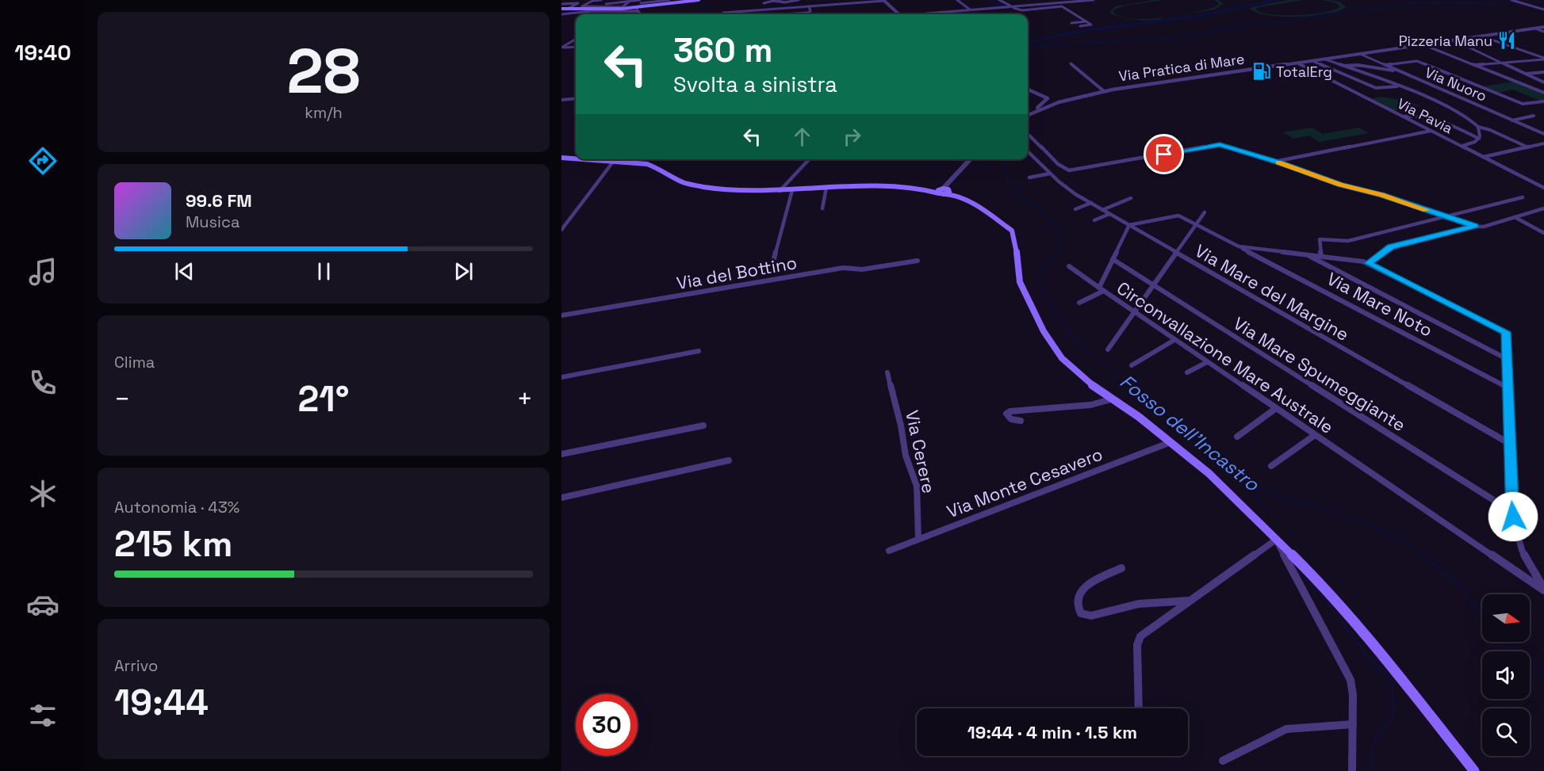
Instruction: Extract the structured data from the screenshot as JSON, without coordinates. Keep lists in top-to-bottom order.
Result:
{
  "streets": {
    "street": [
      "Via Pratica di Mare",
      "Via Nuoro",
      "Via Pavia",
      "Via del Bottino",
      "Via Mare del Margine",
      "Via Mare Noto",
      "Circonvallazione Mare Australe",
      "Via Mare Spumeggiante",
      "Via Cerere",
      "Via Monte Cesavero"
    ]
  },
  "crossings": [
    ["Via Pratica di Mare", "Via Nuoro"],
    ["Via Pratica di Mare", "Via Pavia"],
    ["Via Mare del Margine", "Circonvallazione Mare Australe"],
    ["Via Mare Noto", "Circonvallazione Mare Australe"],
    ["Circonvallazione Mare Australe", "Via Mare Spumeggiante"],
    ["Via Cerere", "Via Monte Cesavero"]
  ],
  "water": ["Fosso dell'Incastro"],
  "places": {
    "restaurant": ["Pizzeria Manu"],
    "fuel station": ["TotalErg"]
  },
  "north": "right",
  "page": {
    "tabs": "19:40",
    "tile": [
      ["28", "km/h"],
      "Clima",
      ["Autonomia · 43%", "215 km"],
      ["Arrivo", "19:44"]
    ],
    "turn": ["360 m", "Svolta a sinistra"],
    "song": ["99.6 FM", "Musica"],
    "heat": ["−", "21°", "+"],
    "limit": "30",
    "trip": "19:44 · 4 min · 1.5 km"
  }
}
